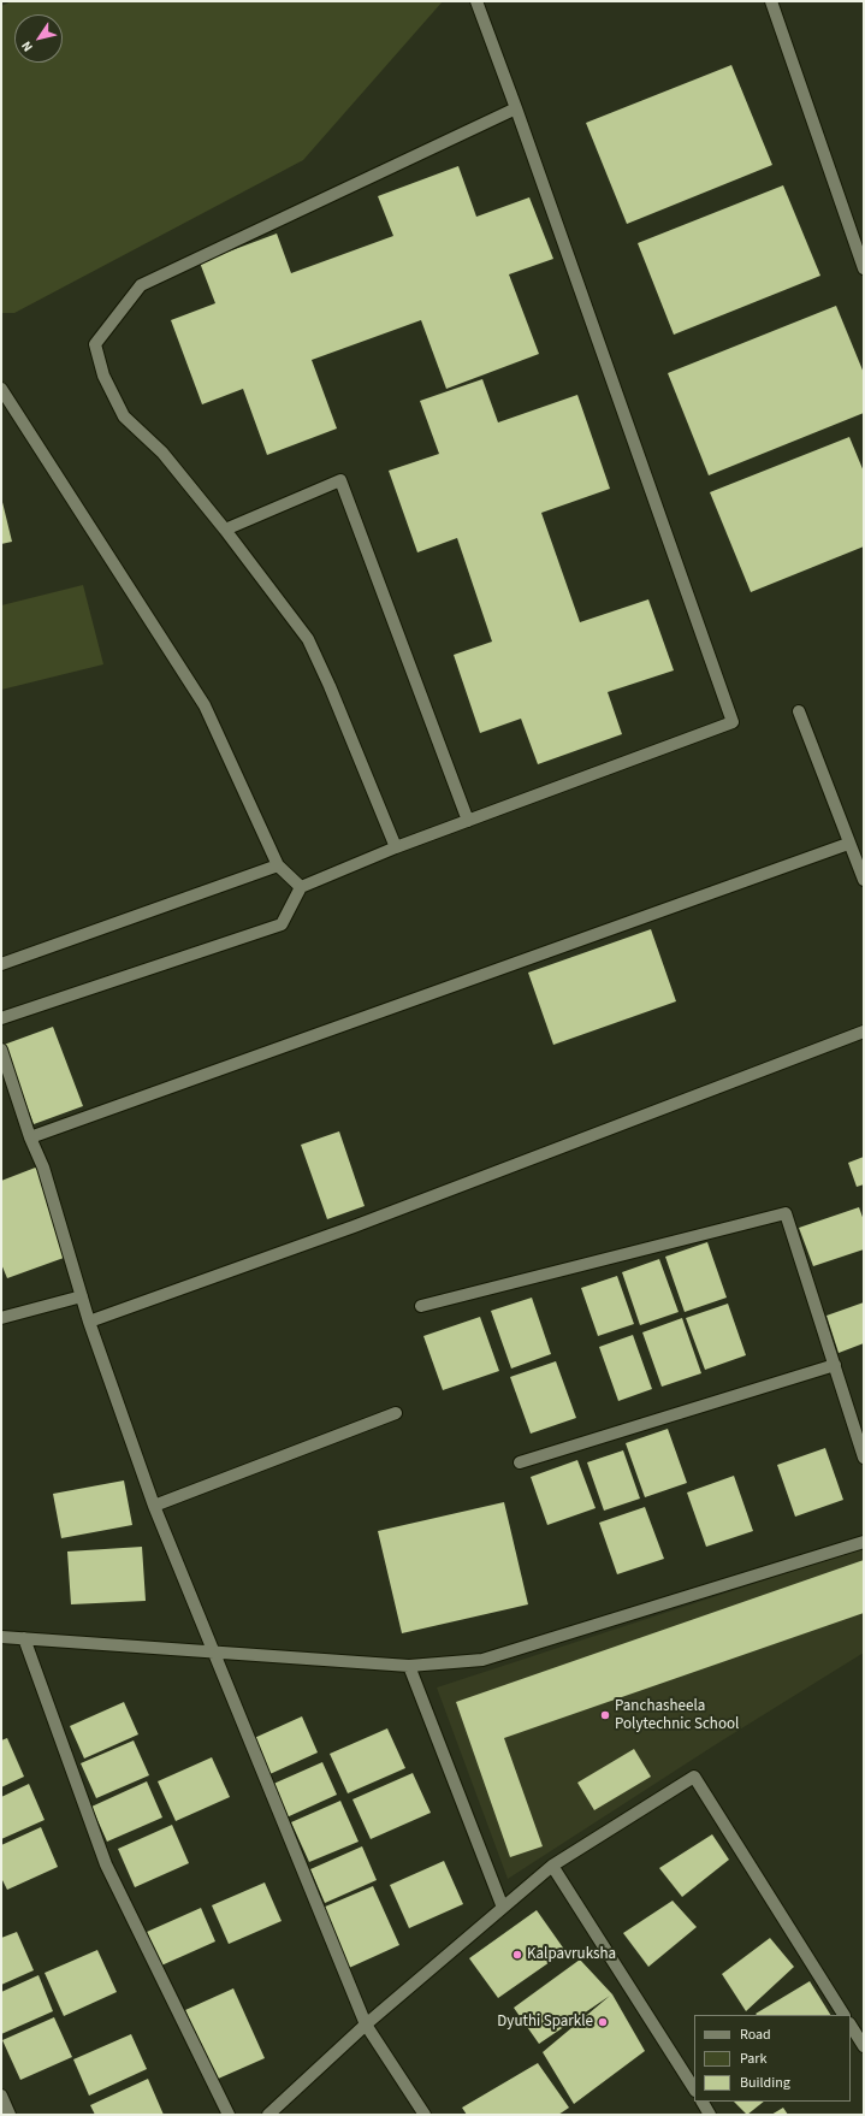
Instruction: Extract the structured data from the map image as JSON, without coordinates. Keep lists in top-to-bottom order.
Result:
{
  "places": ["Panchasheela Polytechnic School", "Kalpavruksha", "Dyuthi Sparkle"],
  "legend": ["Road", "Park", "Building"],
  "north": "bottom left"
}
